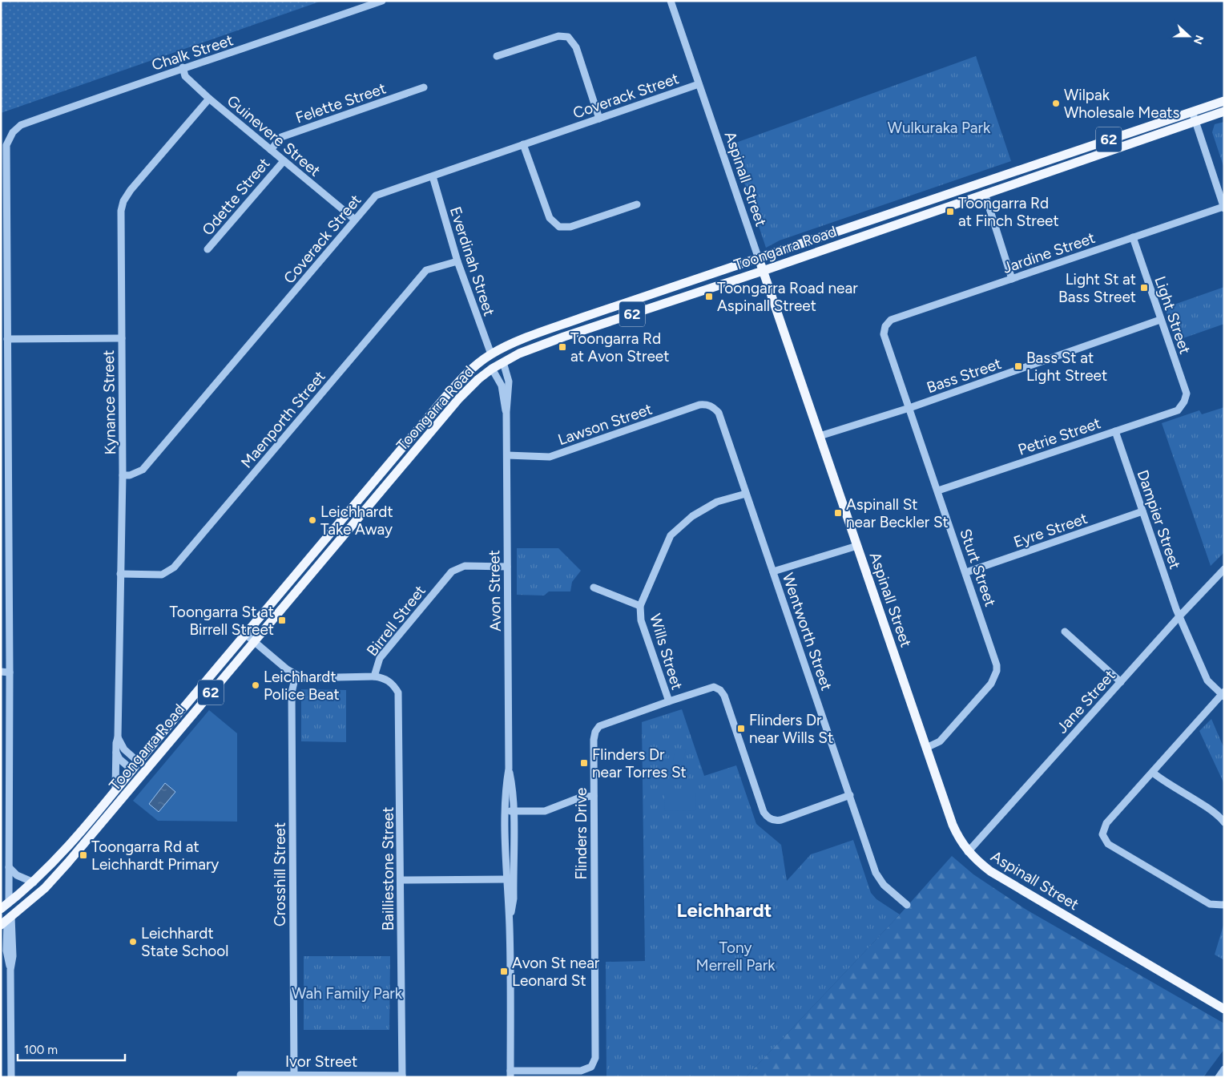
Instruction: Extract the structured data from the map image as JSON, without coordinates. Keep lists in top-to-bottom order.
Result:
{
  "streets": {
    "main road": ["62", "Aspinall Street", "Toongarra Road"],
    "street": [
      "Chalk Street",
      "Coverack Street",
      "Felette Street",
      "Guinevere Street",
      "Odette Street",
      "Jardine Street",
      "Everdinah Street",
      "Light Street",
      "Bass Street",
      "Kynance Street",
      "Maenporth Street",
      "Lawson Street",
      "Petrie Street",
      "Dampier Street",
      "Eyre Street",
      "Sturt Street",
      "Avon Street",
      "Birrell Street",
      "Wentworth Street",
      "Wills Street",
      "Jane Street",
      "Flinders Drive",
      "Bailliestone Street",
      "Crosshill Street",
      "Ivor Street"
    ]
  },
  "crossings": [
    ["Chalk Street", "Guinevere Street"],
    ["Coverack Street", "Guinevere Street"],
    ["Coverack Street", "Aspinall Street"],
    ["Coverack Street", "Everdinah Street"],
    ["Coverack Street", "Kynance Street"],
    ["Felette Street", "Guinevere Street"],
    ["Guinevere Street", "Odette Street"],
    ["Guinevere Street", "Kynance Street"],
    ["Aspinall Street", "Toongarra Road"],
    ["Aspinall Street", "Bass Street"],
    ["Aspinall Street", "Sturt Street"],
    ["Aspinall Street", "Jane Street"],
    ["Toongarra Road", "Everdinah Street"],
    ["Toongarra Road", "Kynance Street"],
    ["Toongarra Road", "Avon Street"],
    ["Jardine Street", "Light Street"],
    ["Jardine Street", "Sturt Street"],
    ["Everdinah Street", "Maenporth Street"],
    ["Light Street", "Bass Street"],
    ["Light Street", "Petrie Street"],
    ["Bass Street", "Sturt Street"],
    ["Kynance Street", "Maenporth Street"],
    ["Lawson Street", "Avon Street"],
    ["Lawson Street", "Wentworth Street"],
    ["Petrie Street", "Dampier Street"],
    ["Petrie Street", "Sturt Street"],
    ["Dampier Street", "Eyre Street"],
    ["Dampier Street", "Jane Street"],
    ["Eyre Street", "Sturt Street"],
    ["Avon Street", "Birrell Street"],
    ["Avon Street", "Flinders Drive"],
    ["Birrell Street", "Bailliestone Street"],
    ["Birrell Street", "Crosshill Street"],
    ["Wentworth Street", "Wills Street"],
    ["Wentworth Street", "Flinders Drive"],
    ["Wills Street", "Flinders Drive"],
    ["Bailliestone Street", "Ivor Street"],
    ["Crosshill Street", "Ivor Street"]
  ],
  "districts": ["Leichhardt"],
  "parks": ["Wulkuraka Park", "Tony Merrell Park", "Wah Family Park"],
  "places": {
    "other": [
      "Wilpak Wholesale Meats",
      "Leichhardt Take Away",
      "Leichhardt Police Beat",
      "Leichhardt State School"
    ],
    "transit": [
      "Toongarra Rd at Finch Street",
      "Light St at Bass Street",
      "Toongarra Road near Aspinall Street",
      "Toongarra Rd at Avon Street",
      "Bass St at Light Street",
      "Aspinall St near Beckler St",
      "Toongarra St at Birrell Street",
      "Flinders Dr near Wills St",
      "Flinders Dr near Torres St",
      "Toongarra Rd at Leichhardt Primary",
      "Avon St near Leonard St"
    ]
  },
  "scale_bar": "100 m",
  "north": "right"
}
